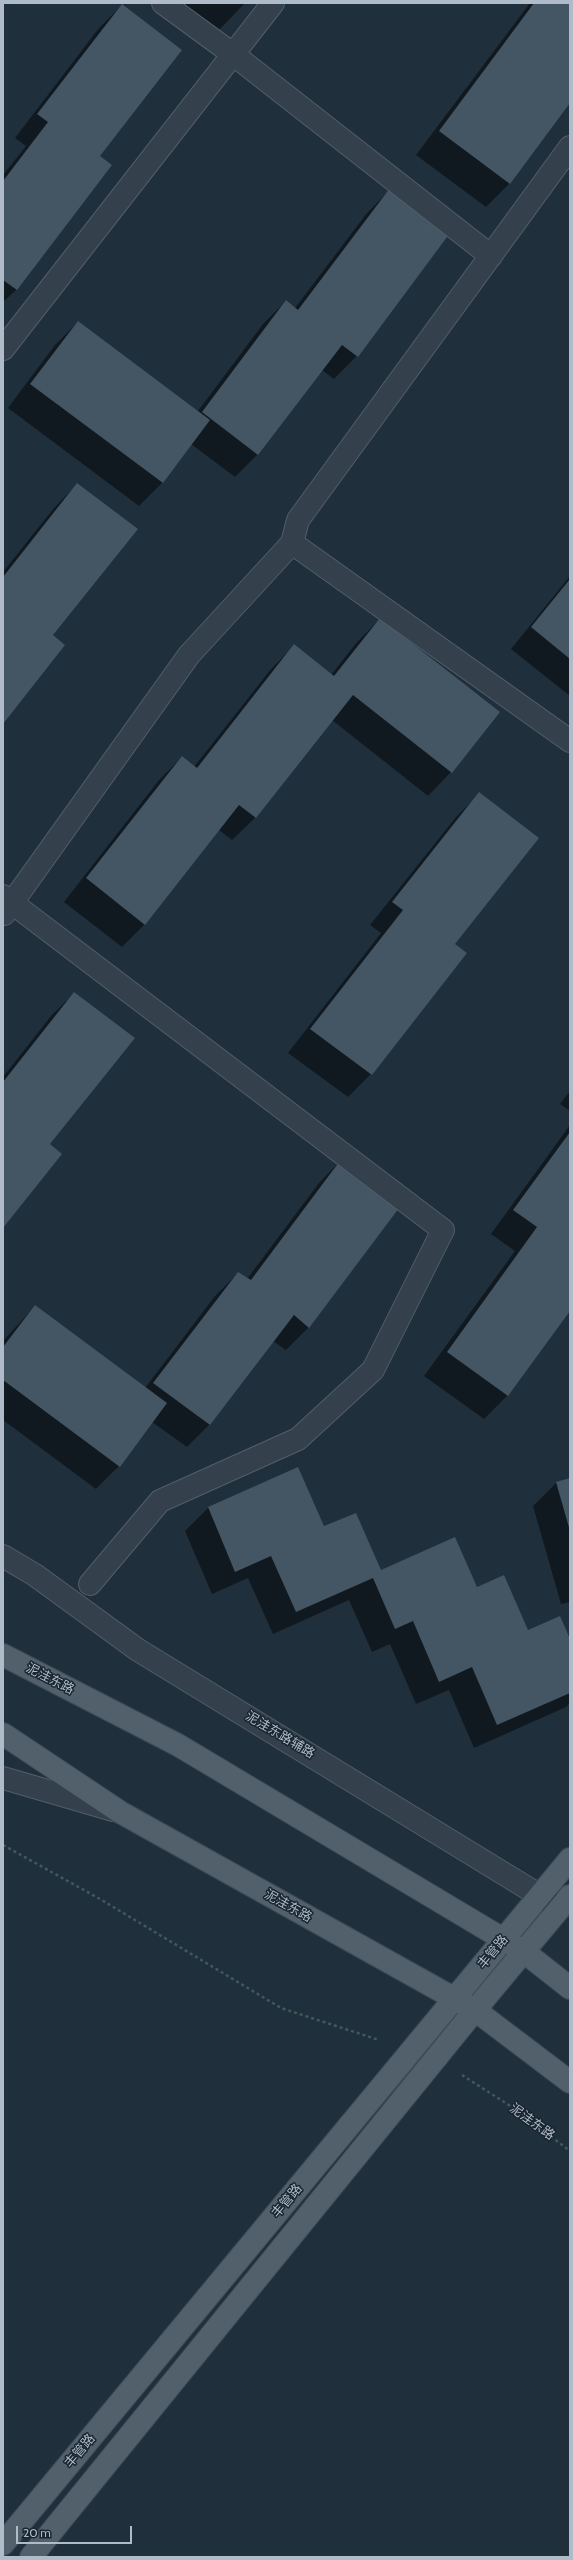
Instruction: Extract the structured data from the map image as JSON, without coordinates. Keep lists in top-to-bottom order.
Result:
{
  "streets": {
    "main road": ["泥洼东路", "丰管路"],
    "street": ["泥洼东路辅路"]
  },
  "crossings": [
    ["泥洼东路", "丰管路"],
    ["泥洼东路辅路", "丰管路"]
  ],
  "scale_bar": "20 m"
}
